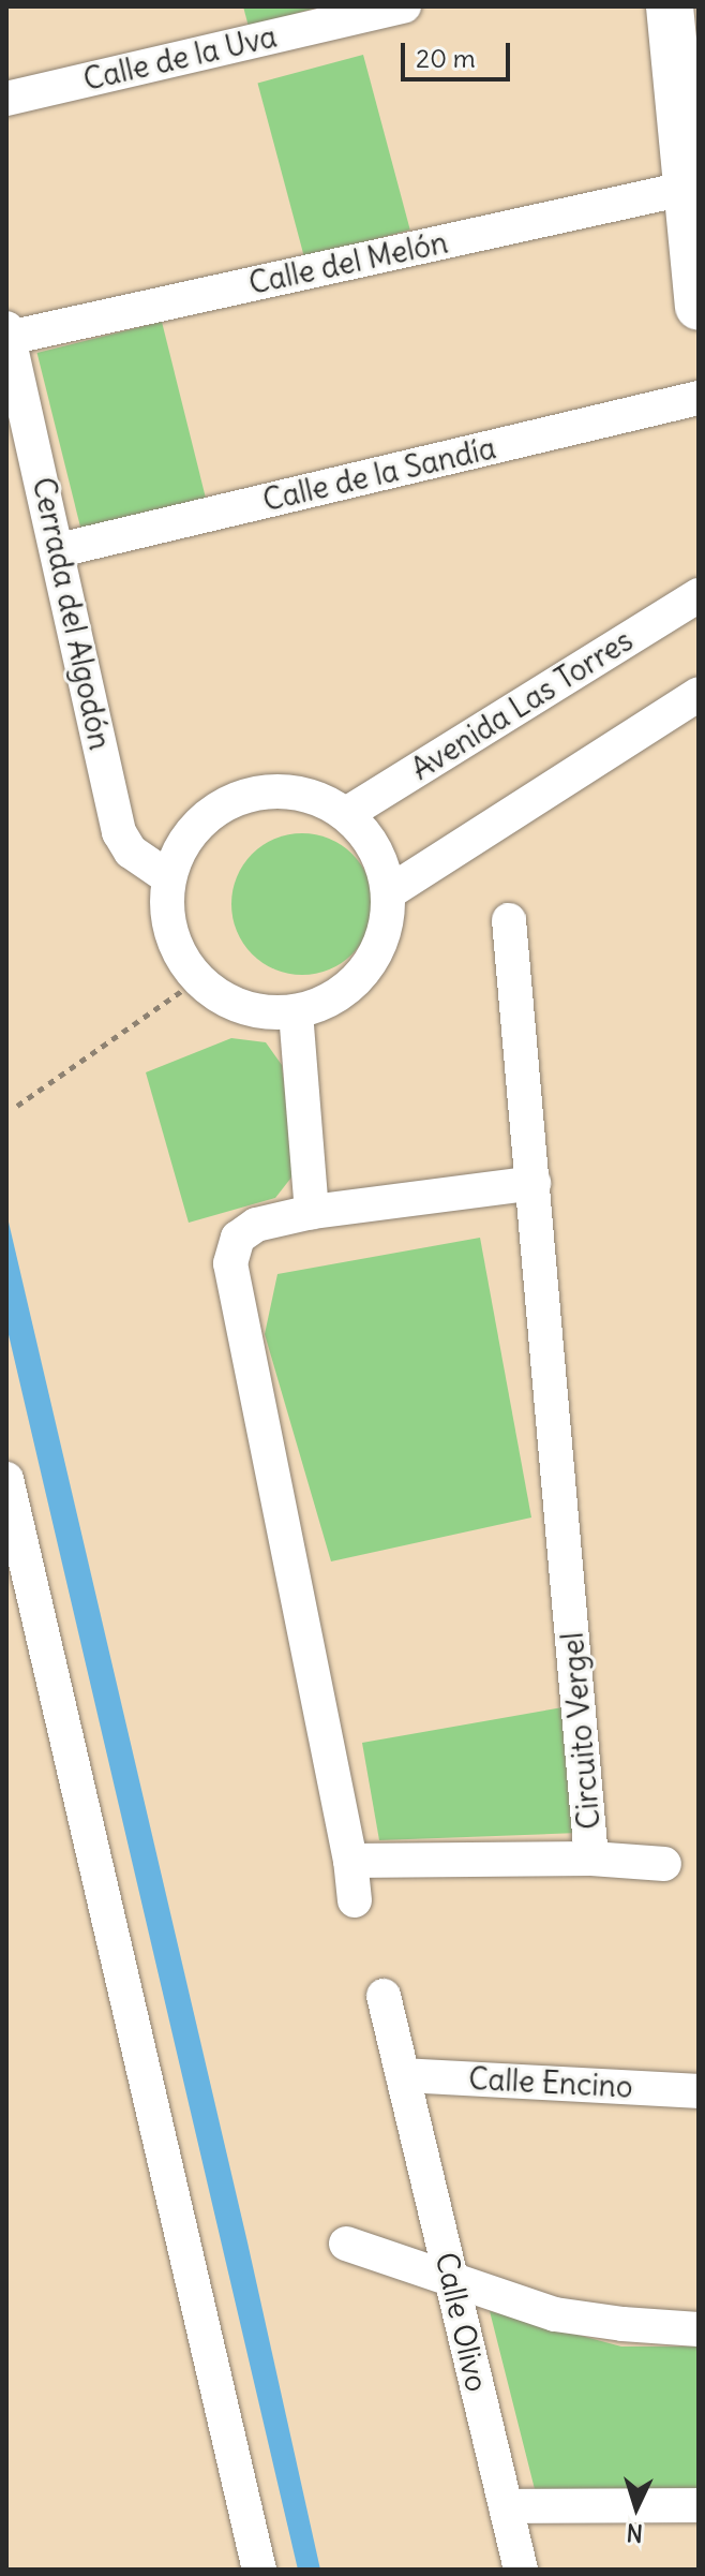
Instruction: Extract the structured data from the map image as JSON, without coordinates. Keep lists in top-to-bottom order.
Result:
{
  "streets": {
    "street": [
      "Calle de la Uva",
      "Calle del Melón",
      "Calle de la Sandía",
      "Cerrada del Algodón",
      "Avenida Las Torres",
      "Circuito Vergel",
      "Calle Encino",
      "Calle Olivo"
    ]
  },
  "crossings": [
    ["Calle del Melón", "Cerrada del Algodón"],
    ["Calle de la Sandía", "Cerrada del Algodón"],
    ["Cerrada del Algodón", "Avenida Las Torres"],
    ["Calle Encino", "Calle Olivo"]
  ],
  "scale_bar": "20 m",
  "north": "bottom"
}
